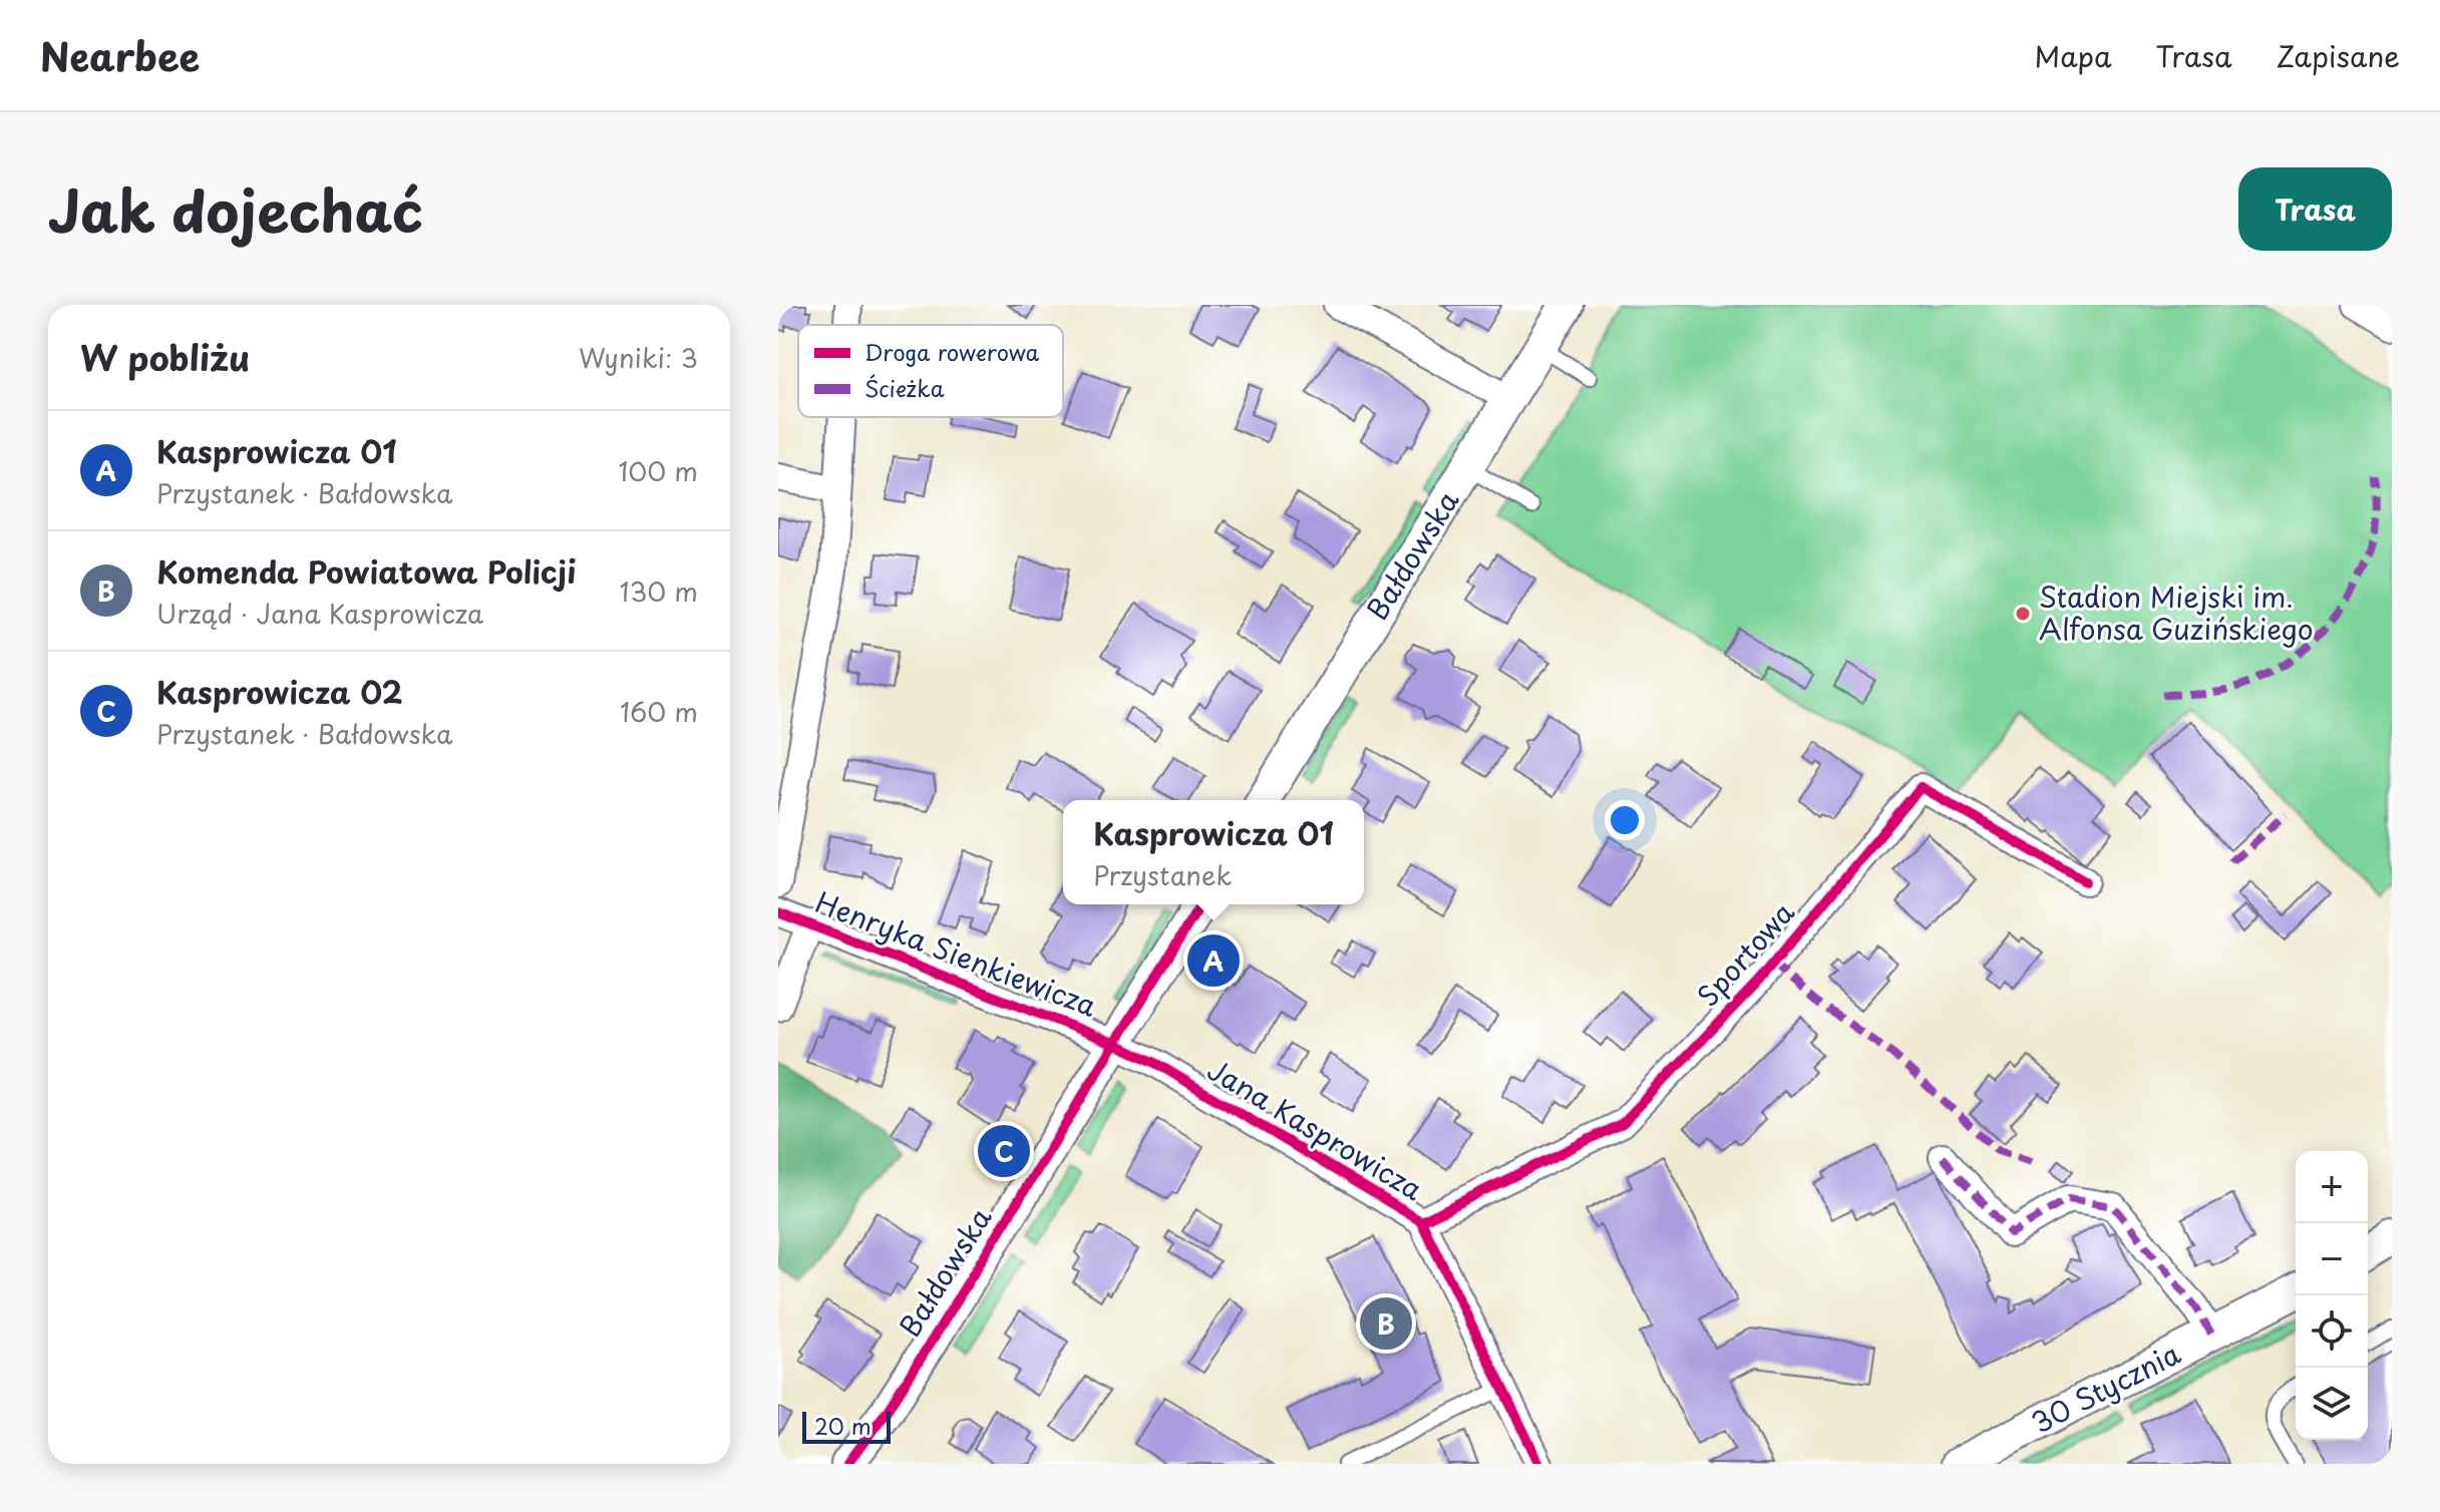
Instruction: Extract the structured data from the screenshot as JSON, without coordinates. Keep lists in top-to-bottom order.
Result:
{
  "streets": {
    "street": [
      "Bałdowska",
      "Henryka Sienkiewicza",
      "Sportowa",
      "Jana Kasprowicza",
      "30 Stycznia"
    ]
  },
  "crossings": [
    ["Bałdowska", "Henryka Sienkiewicza"],
    ["Bałdowska", "Jana Kasprowicza"],
    ["Henryka Sienkiewicza", "Jana Kasprowicza"],
    ["Sportowa", "Jana Kasprowicza"]
  ],
  "places": ["Stadion Miejski im. Alfonsa Guzińskiego"],
  "legend": ["Droga rowerowa", "Ścieżka"],
  "scale_bar": "20 m",
  "page": {
    "header": "Nearbee",
    "nav": ["Mapa", "Trasa", "Zapisane"],
    "title": "Jak dojechać",
    "buttons": "Trasa",
    "heading": ["W pobliżu", "Wyniki: 3"],
    "list": [
      {
        "mark": "A",
        "name": "Kasprowicza 01",
        "note": "Przystanek · Bałdowska",
        "value": "100 m"
      },
      {
        "mark": "B",
        "name": "Komenda Powiatowa Policji",
        "note": "Urząd · Jana Kasprowicza",
        "value": "130 m"
      },
      {
        "mark": "C",
        "name": "Kasprowicza 02",
        "note": "Przystanek · Bałdowska",
        "value": "160 m"
      }
    ],
    "popup": ["Kasprowicza 01", "Przystanek"],
    "pins": ["A", "C", "B"],
    "map_buttons": ["+", "−"],
    "scale": "20 m"
  }
}
